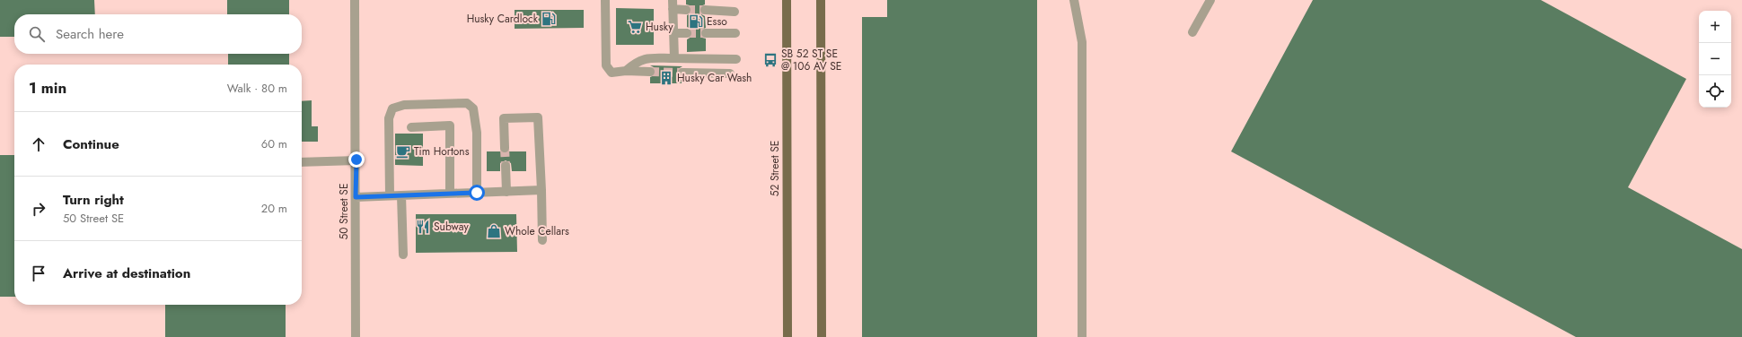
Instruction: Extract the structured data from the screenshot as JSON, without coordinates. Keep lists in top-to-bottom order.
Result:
{
  "streets": {
    "main road": ["52 Street SE"],
    "street": ["50 Street SE"]
  },
  "places": {
    "fuel station": ["Husky Cardlock", "Esso"],
    "supermarket": ["Husky"],
    "bus stop": ["SB 52 ST SE @ 106 AV SE"],
    "building": ["Husky Car Wash"],
    "cafe": ["Tim Hortons"],
    "restaurant": ["Subway"],
    "shop": ["Whole Cellars"]
  },
  "page": {
    "map_buttons": ["+", "−"],
    "search": "Search here",
    "heading": ["1 min", "Walk · 80 m"],
    "list": [
      ["Continue", "60 m"],
      ["Turn right", "50 Street SE", "20 m"],
      "Arrive at destination"
    ]
  }
}
